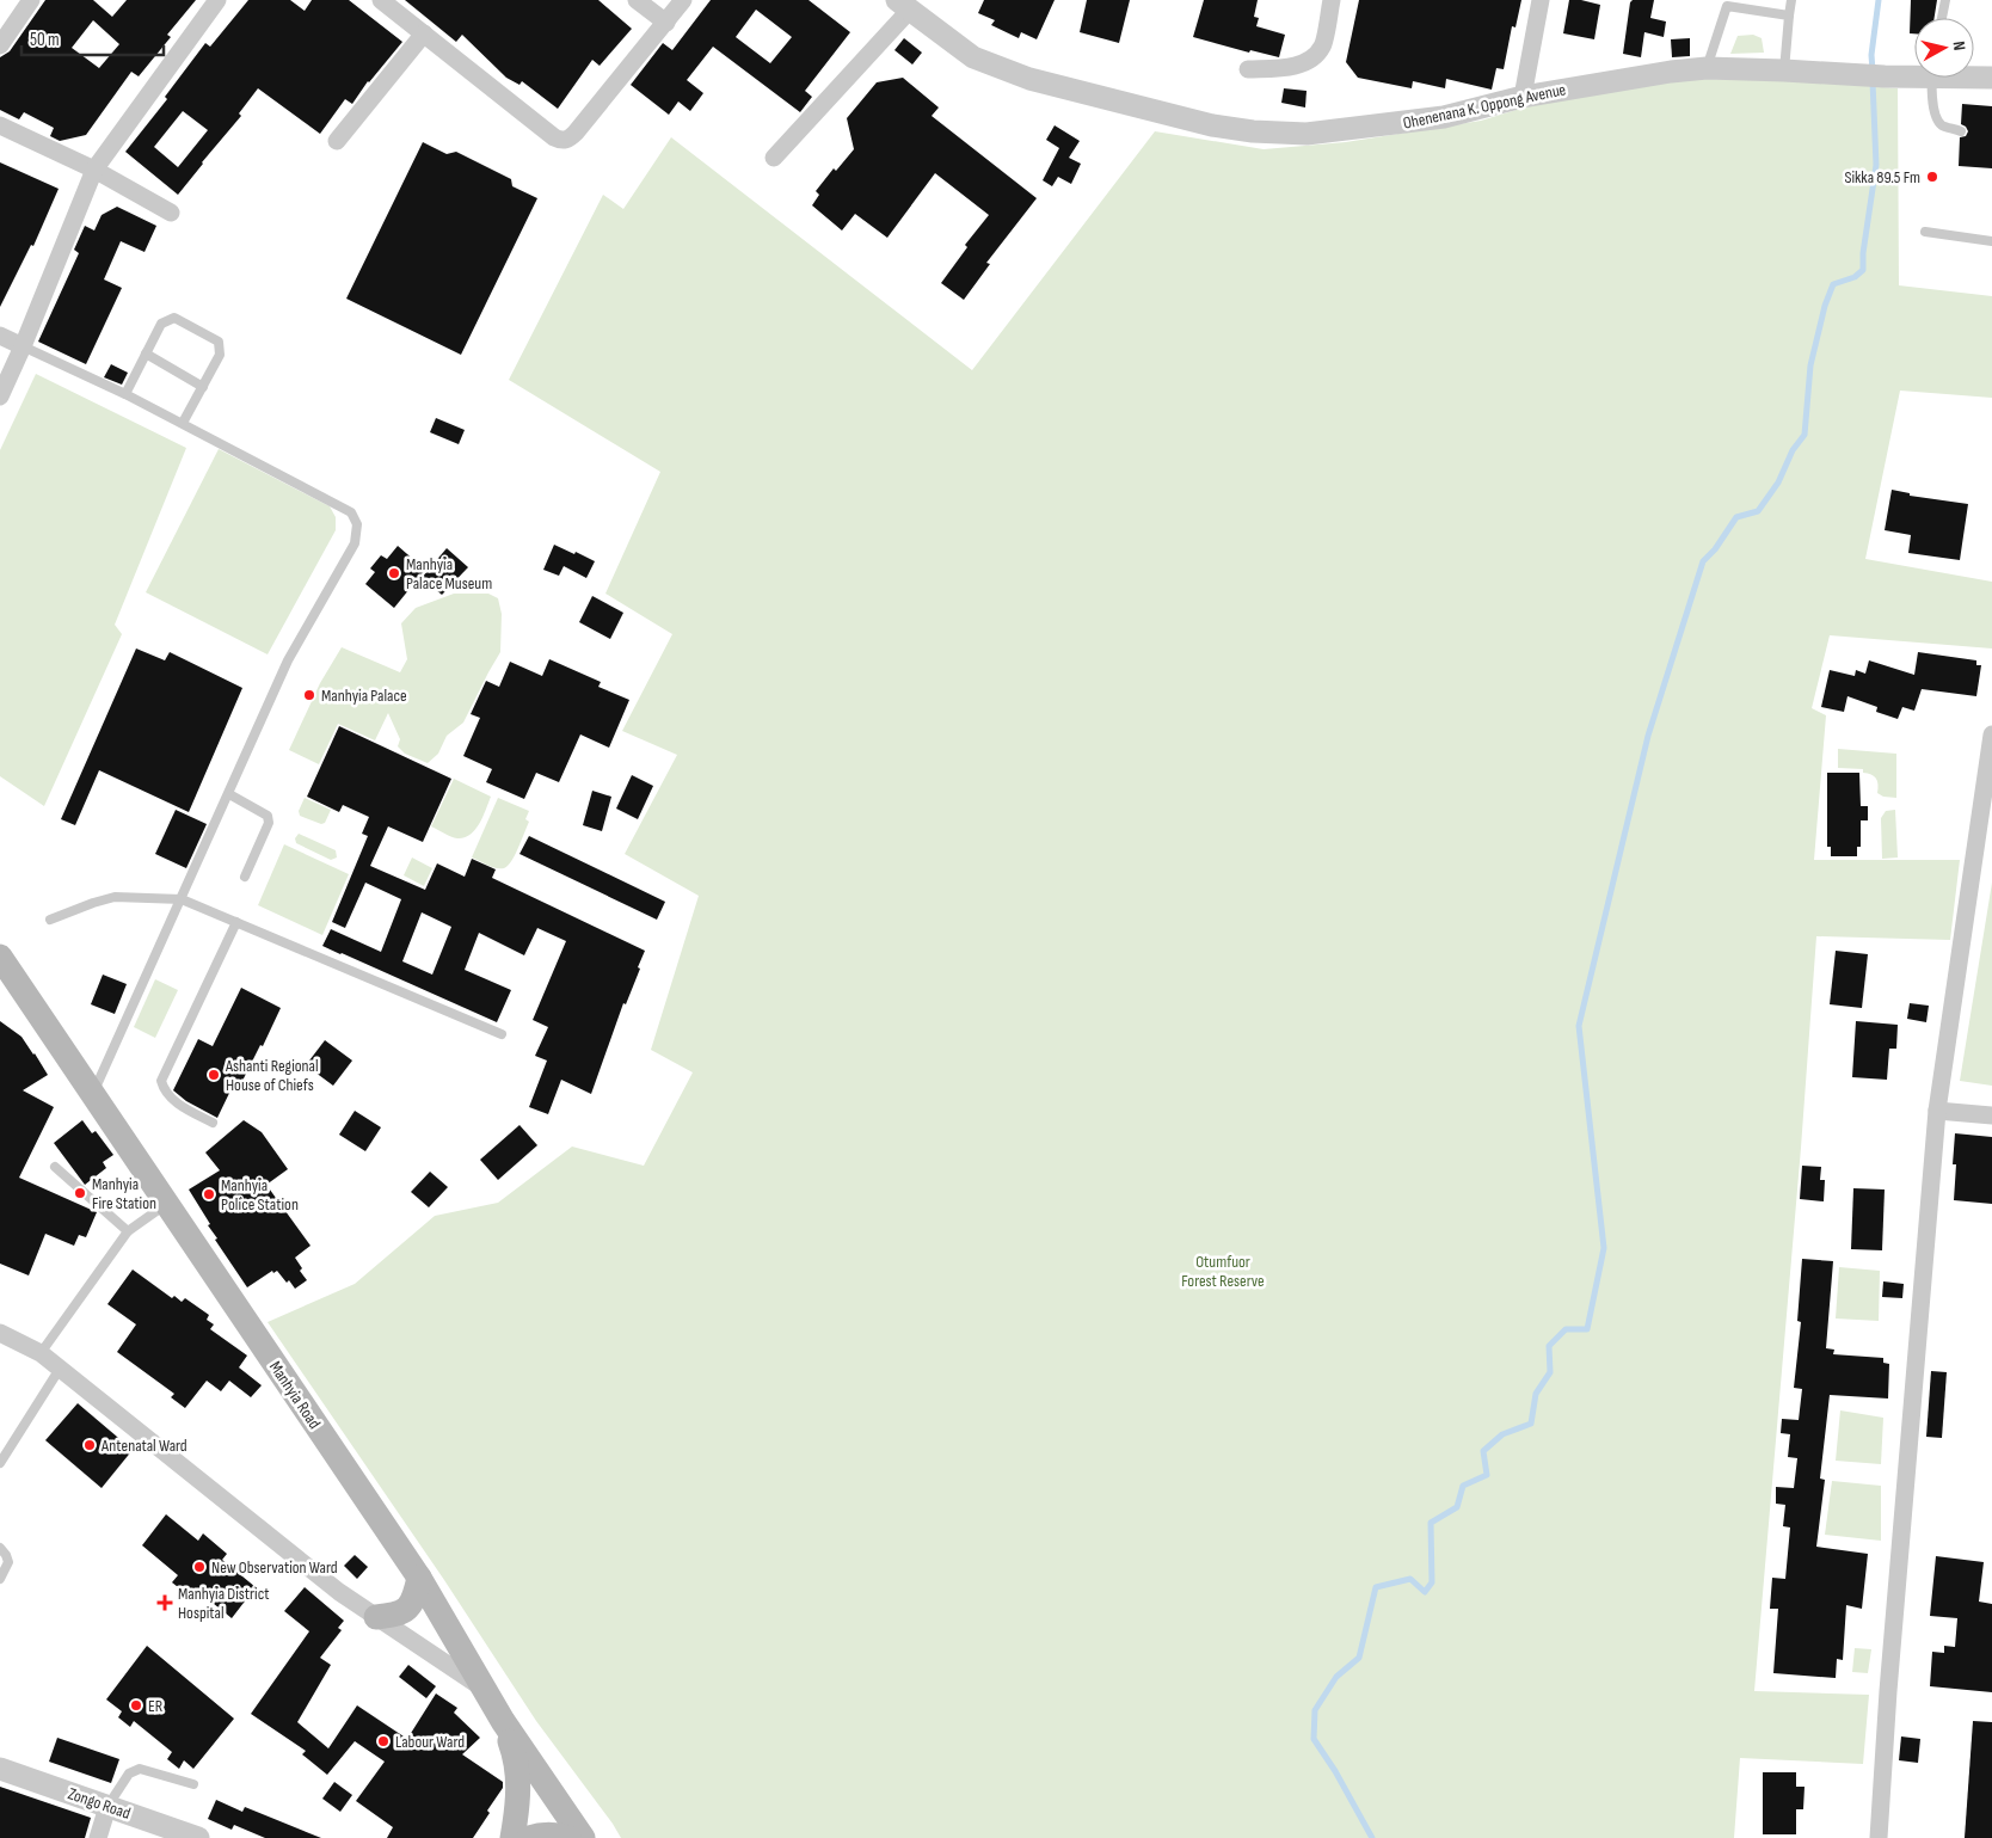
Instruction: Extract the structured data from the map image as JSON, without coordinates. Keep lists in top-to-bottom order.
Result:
{
  "streets": {
    "main road": ["Manhyia Road"],
    "street": ["Ohenenana K. Oppong Avenue", "Zongo Road"]
  },
  "parks": ["Otumfuor Forest Reserve"],
  "places": {
    "other": [
      "Sikka 89.5 Fm",
      "Manhyia Palace Museum",
      "Manhyia Palace",
      "Ashanti Regional House of Chiefs",
      "Manhyia Fire Station",
      "Manhyia Police Station",
      "Antenatal Ward",
      "New Observation Ward",
      "ER",
      "Labour Ward"
    ],
    "health": ["Manhyia District Hospital"]
  },
  "scale_bar": "50 m",
  "north": "right"
}
